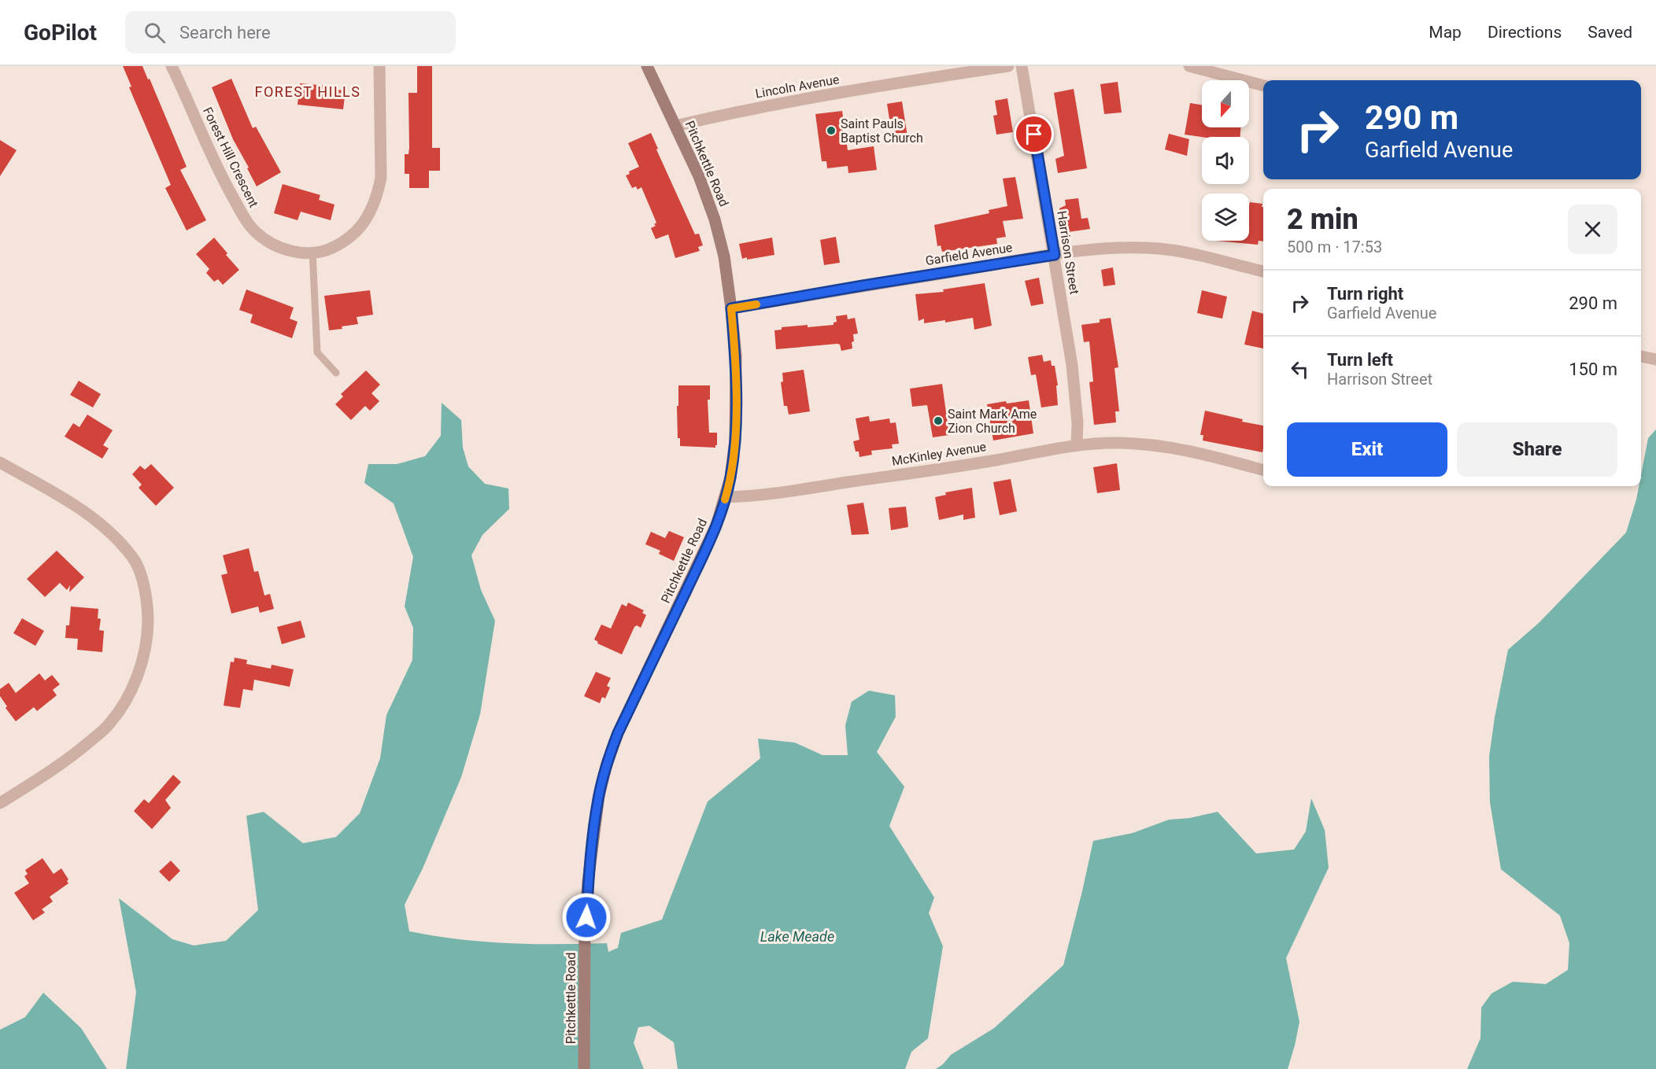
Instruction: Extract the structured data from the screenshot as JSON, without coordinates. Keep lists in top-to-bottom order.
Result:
{
  "streets": {
    "main road": ["Pitchkettle Road"],
    "street": [
      "Lincoln Avenue",
      "Forest Hill Crescent",
      "Harrison Street",
      "Garfield Avenue",
      "McKinley Avenue"
    ]
  },
  "crossings": [
    ["Lincoln Avenue", "Pitchkettle Road"],
    ["Pitchkettle Road", "Garfield Avenue"],
    ["Pitchkettle Road", "McKinley Avenue"],
    ["Harrison Street", "Garfield Avenue"],
    ["Harrison Street", "McKinley Avenue"]
  ],
  "districts": ["FOREST HILLS"],
  "water": ["Lake Meade"],
  "places": ["Saint Pauls Baptist Church", "Saint Mark Ame Zion Church"],
  "north": "bottom",
  "page": {
    "header": "GoPilot",
    "search": "Search here",
    "nav": ["Map", "Directions", "Saved"],
    "turn": ["290 m", "Garfield Avenue"],
    "heading": ["2 min", "500 m · 17:53"],
    "list": [
      {
        "name": "Turn right",
        "note": "Garfield Avenue",
        "value": "290 m"
      },
      {
        "name": "Turn left",
        "note": "Harrison Street",
        "value": "150 m"
      }
    ],
    "buttons": ["Exit", "Share"]
  }
}
